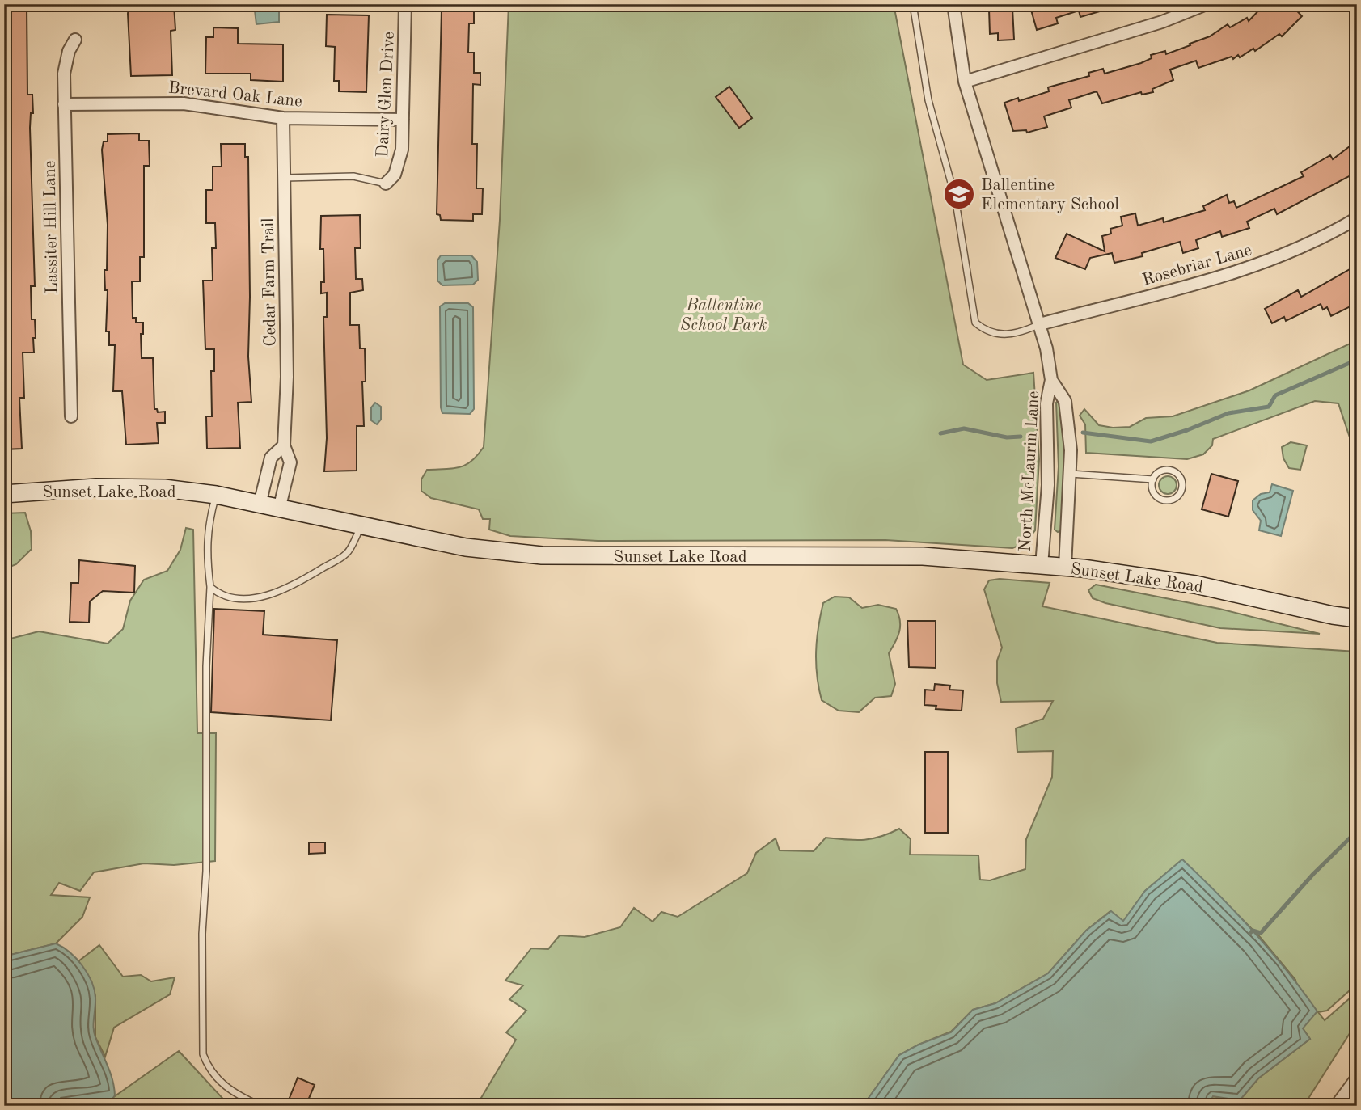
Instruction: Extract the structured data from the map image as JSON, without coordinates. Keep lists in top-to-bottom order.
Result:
{
  "streets": {
    "main road": ["Sunset Lake Road"],
    "street": [
      "Brevard Oak Lane",
      "Dairy Glen Drive",
      "Lassiter Hill Lane",
      "Rosebriar Lane",
      "Cedar Farm Trail",
      "North McLaurin Lane"
    ]
  },
  "crossings": [
    ["Brevard Oak Lane", "Dairy Glen Drive"],
    ["Brevard Oak Lane", "Lassiter Hill Lane"],
    ["Brevard Oak Lane", "Cedar Farm Trail"],
    ["Rosebriar Lane", "North McLaurin Lane"],
    ["Cedar Farm Trail", "Sunset Lake Road"],
    ["North McLaurin Lane", "Sunset Lake Road"]
  ],
  "parks": ["Ballentine School Park"],
  "places": {
    "school or university": ["Ballentine Elementary School"]
  }
}
